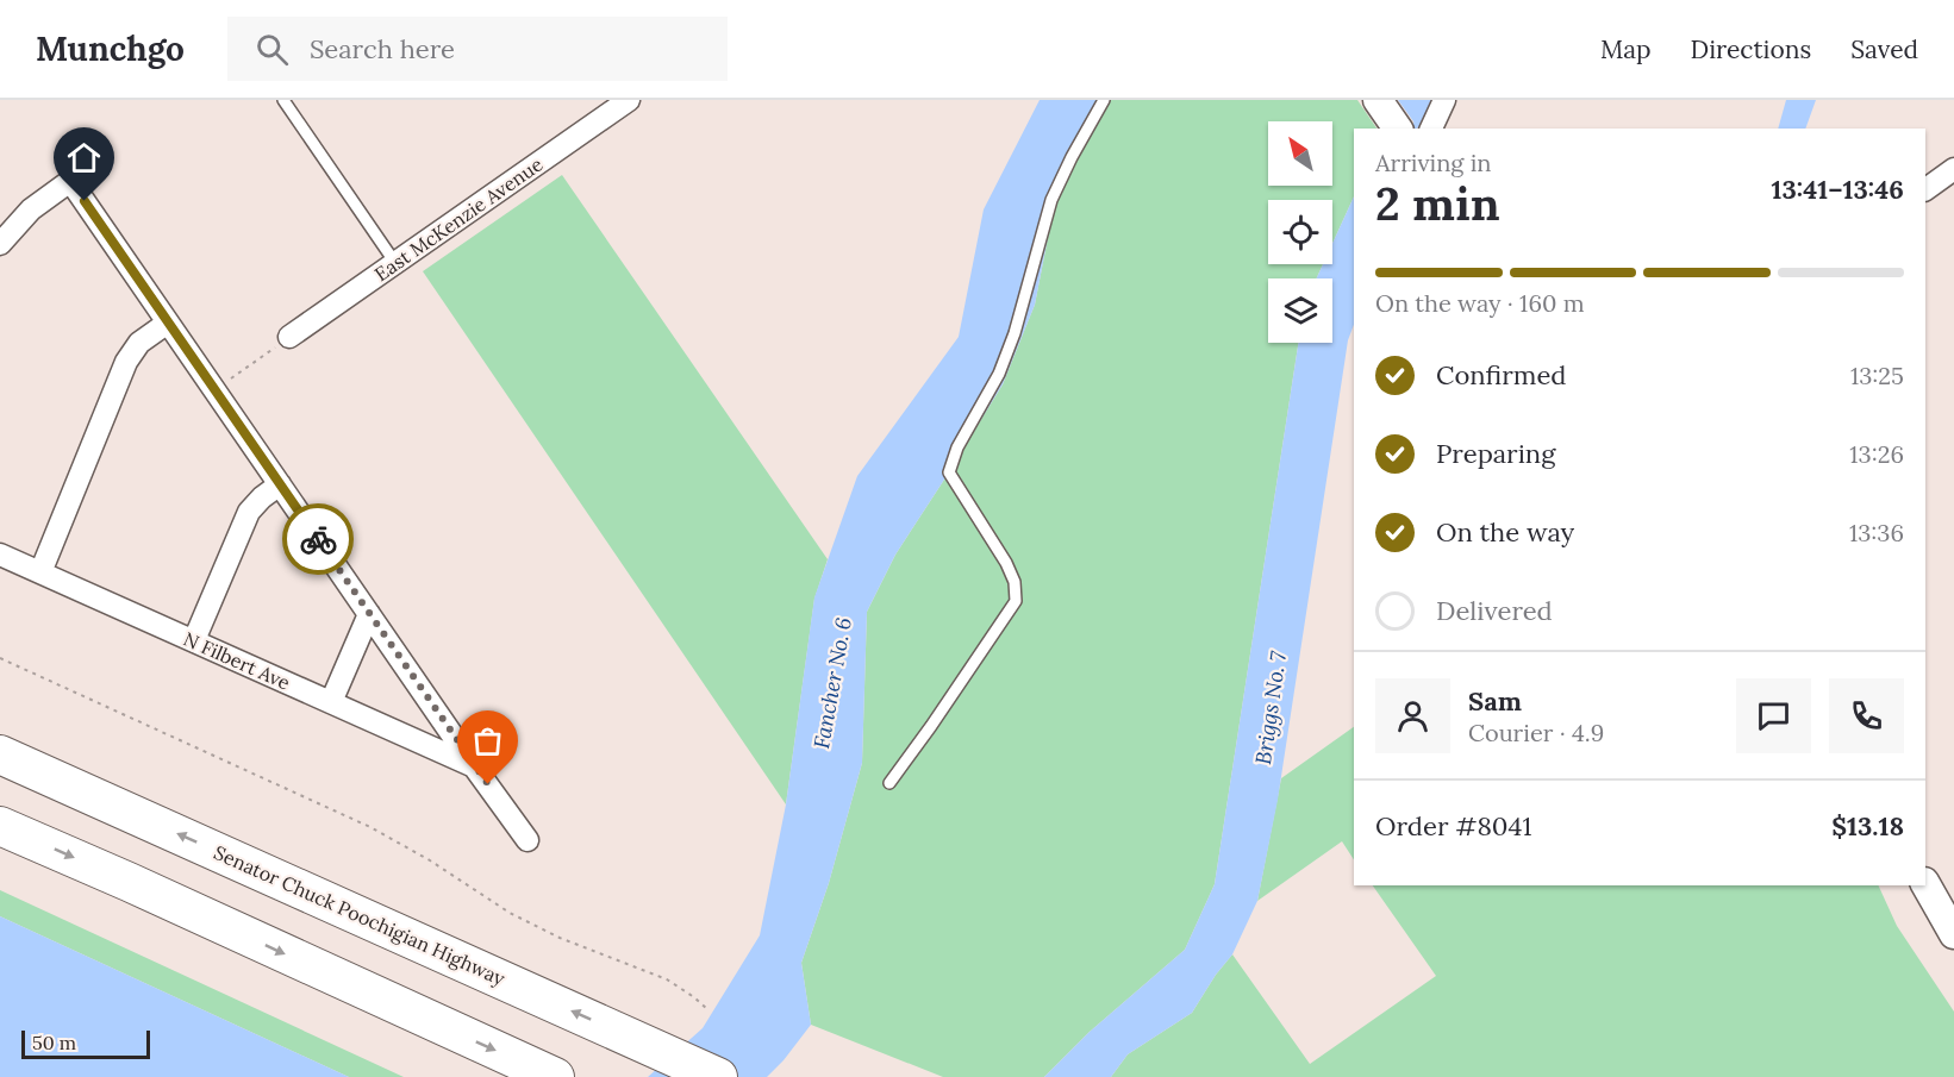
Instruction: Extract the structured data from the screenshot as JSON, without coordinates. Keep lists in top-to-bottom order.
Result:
{
  "streets": {
    "highway": ["Senator Chuck Poochigian Highway"],
    "street": ["East McKenzie Avenue", "N Filbert Ave"]
  },
  "water": ["Fancher No. 6", "Briggs No. 7"],
  "scale_bar": "50 m",
  "north": "top left",
  "page": {
    "header": "Munchgo",
    "search": "Search here",
    "nav": ["Map", "Directions", "Saved"],
    "heading": ["2 min", "Arriving in", "13:41–13:46"],
    "panel": [
      "Sam",
      "Courier · 4.9",
      "Order #8041",
      "$13.18"
    ],
    "bar": "On the way · 160 m",
    "list": [
      ["Confirmed", "13:25"],
      ["Preparing", "13:26"],
      ["On the way", "13:36"],
      "Delivered"
    ],
    "scale": "50 m"
  }
}
